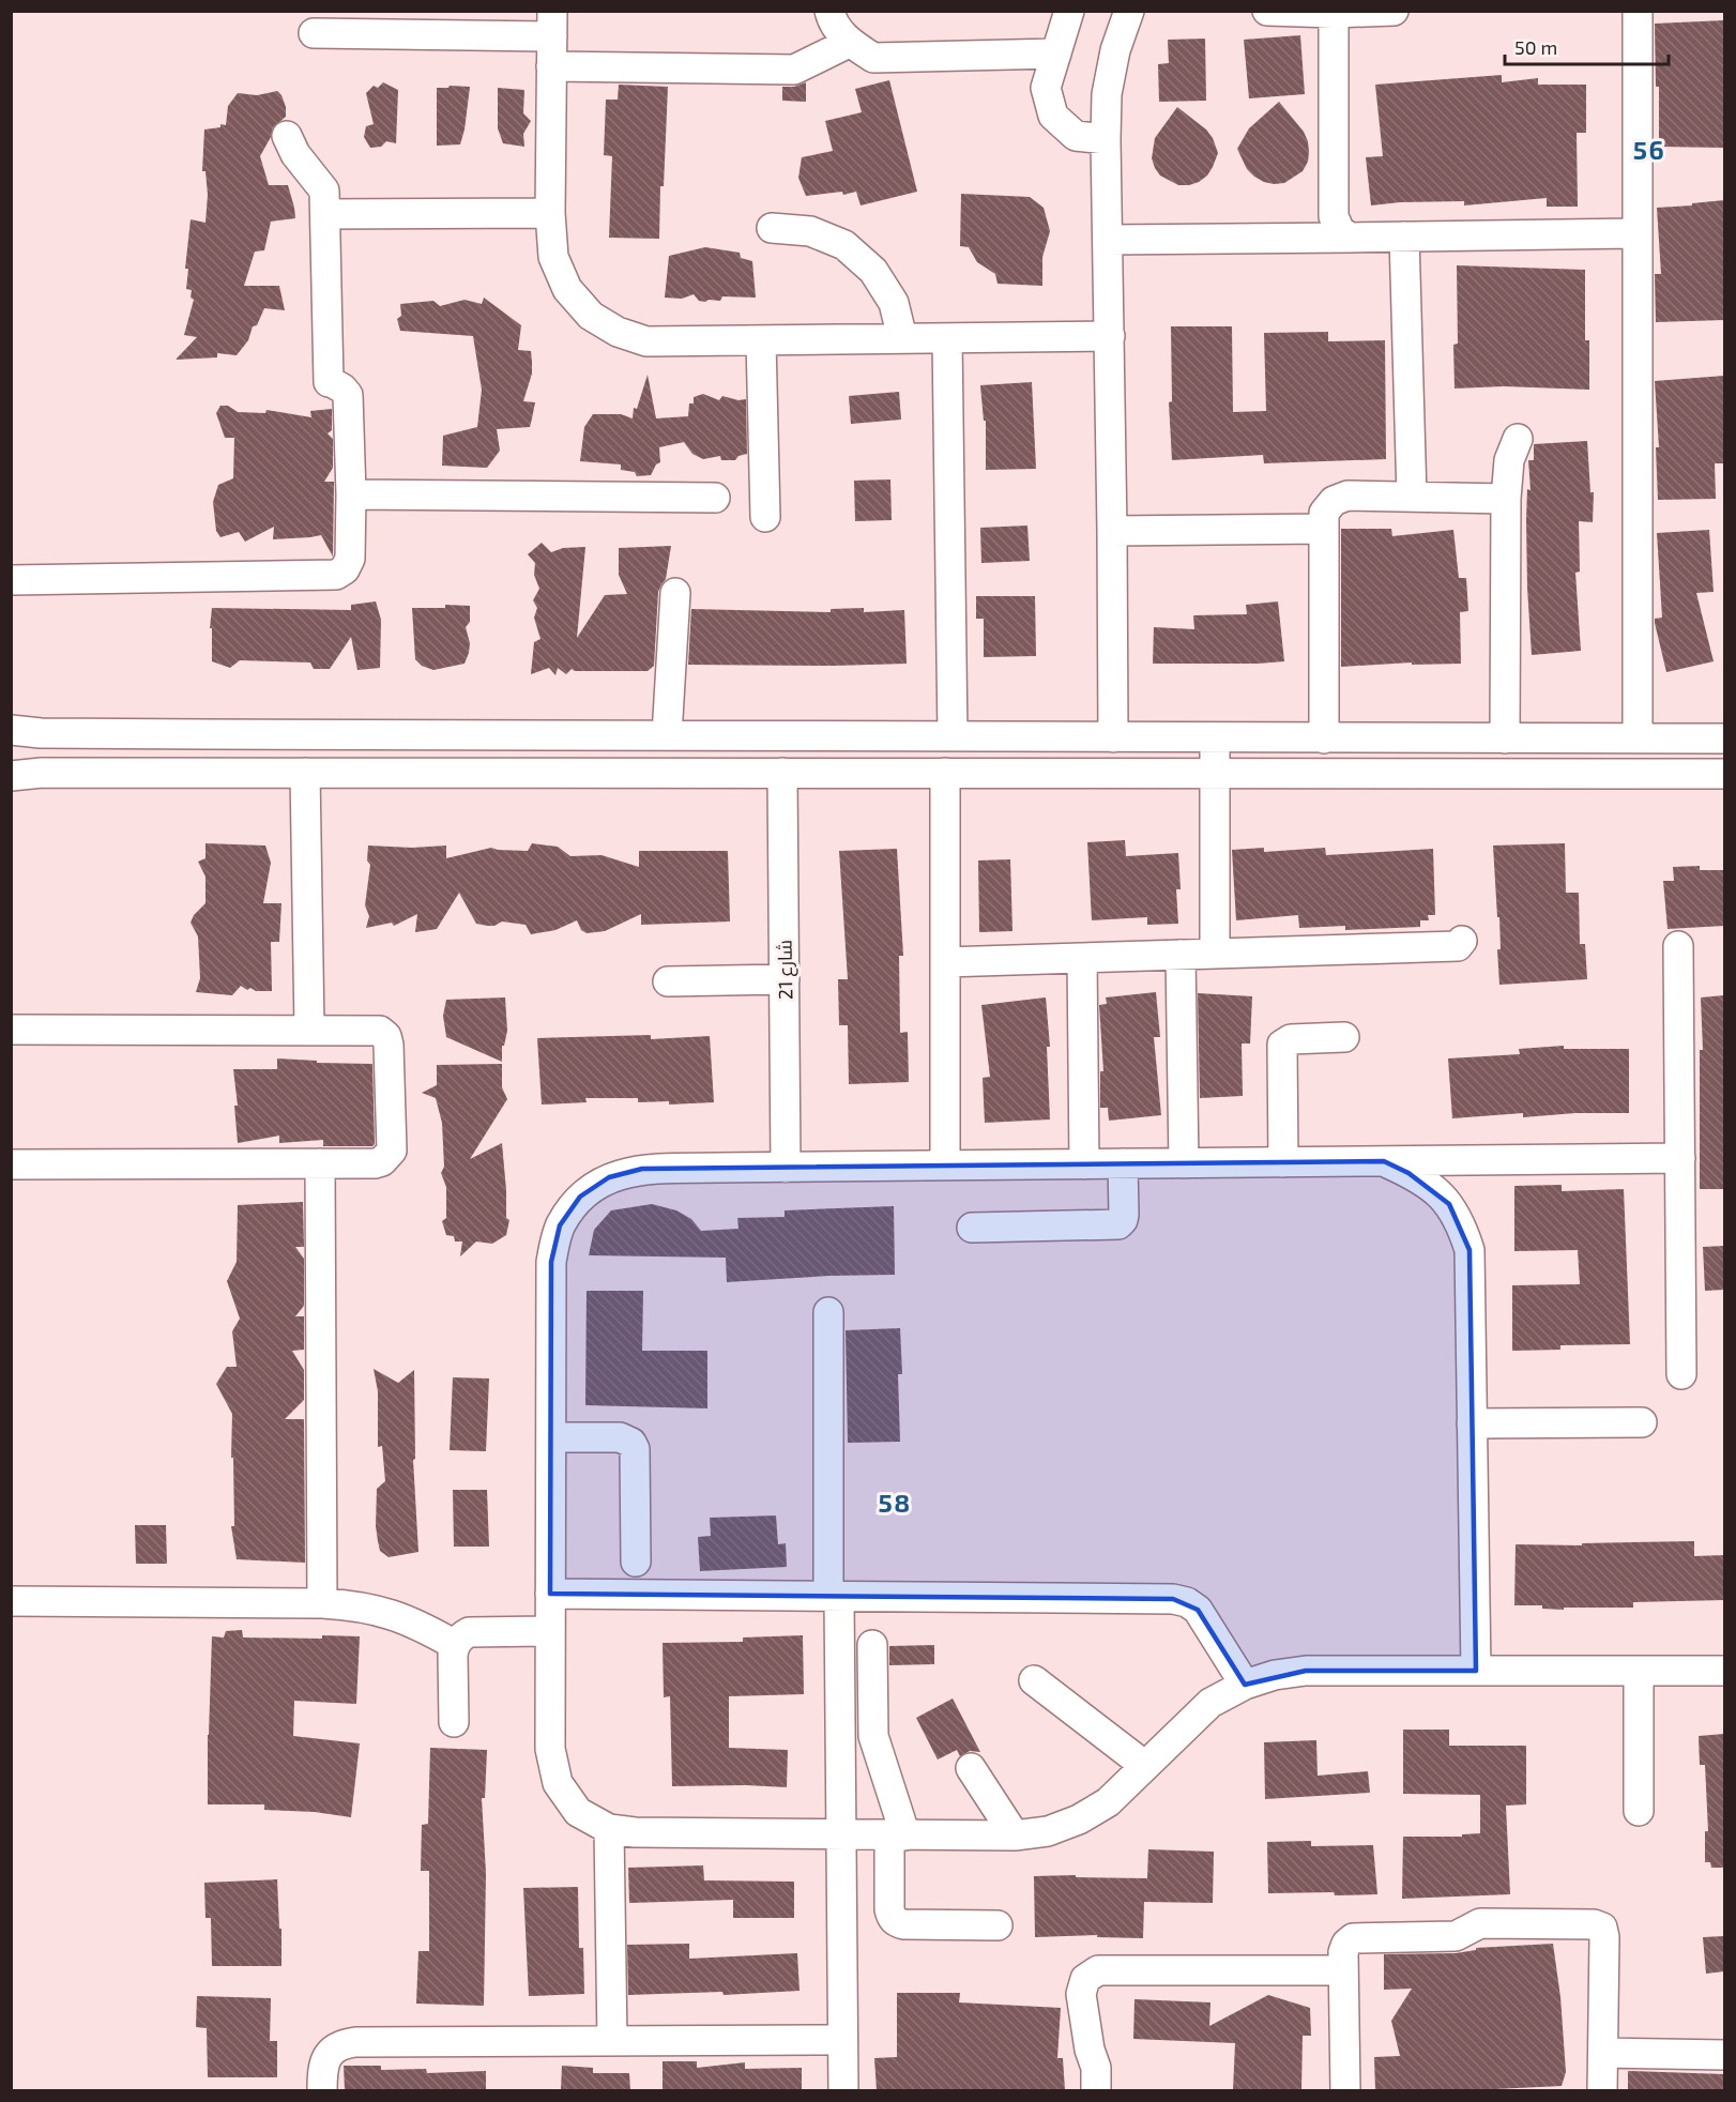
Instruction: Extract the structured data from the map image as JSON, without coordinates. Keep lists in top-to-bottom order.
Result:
{
  "streets": {
    "street": ["شارع 21"]
  },
  "districts": ["56", "58"],
  "scale_bar": "50 m"
}
